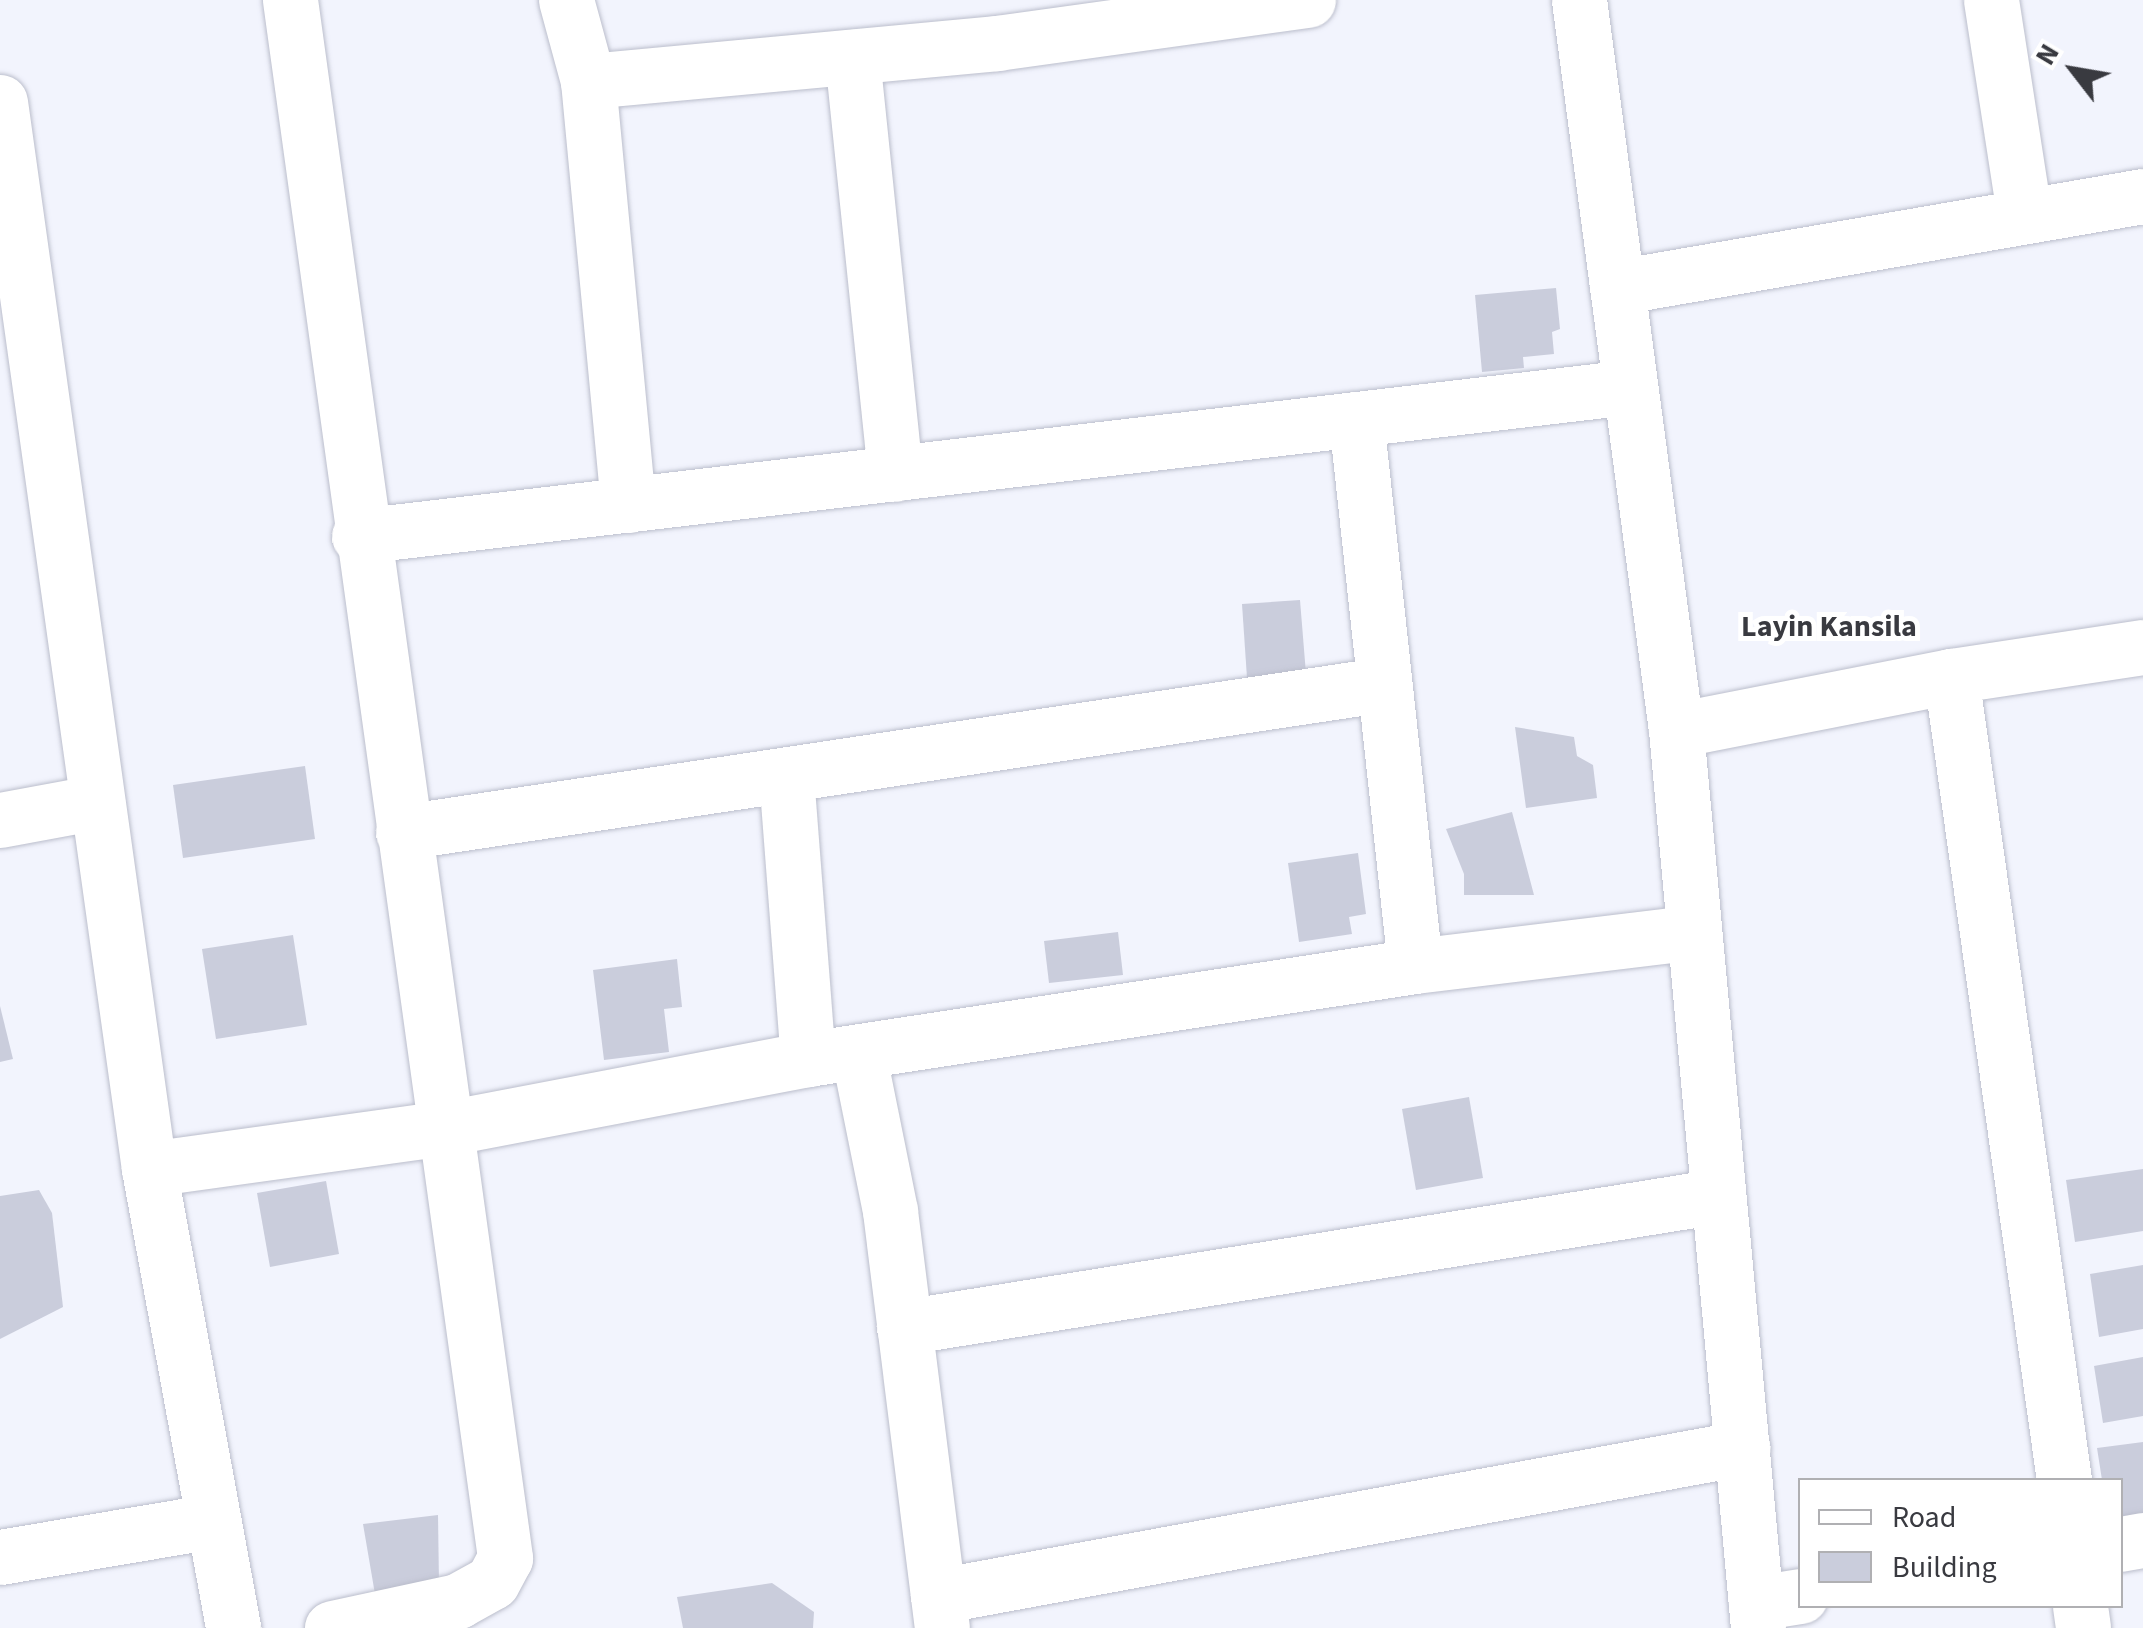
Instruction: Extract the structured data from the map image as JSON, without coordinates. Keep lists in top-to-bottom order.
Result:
{
  "districts": ["Layin Kansila"],
  "legend": ["Road", "Building"],
  "north": "top left"
}
